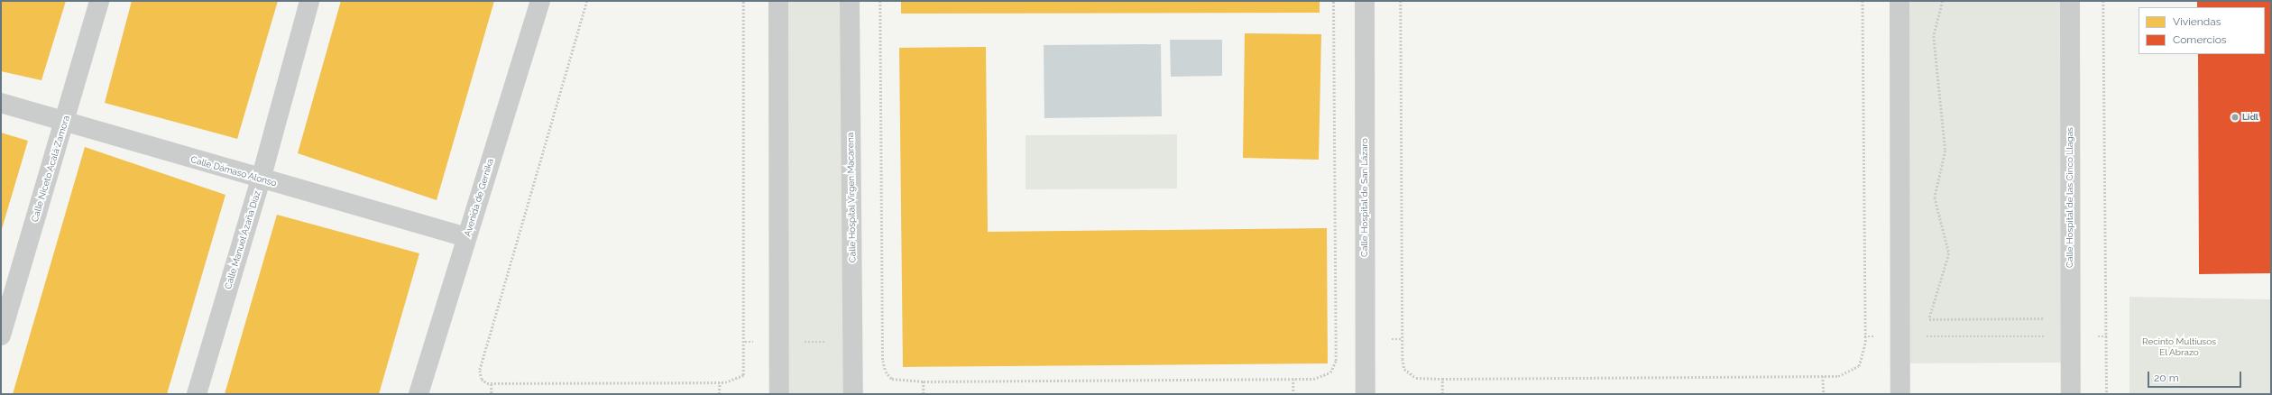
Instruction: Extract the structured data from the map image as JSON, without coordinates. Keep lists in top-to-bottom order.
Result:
{
  "streets": {
    "street": [
      "Calle Niceto Acalá Zamora",
      "Calle Dámaso Alonso",
      "Avenida de Gernika",
      "Calle Hospital Virgen Macarena",
      "Calle Hospital de San Lázaro",
      "Calle Hospital de las Cinco Llagas",
      "Calle Manuel Azaña Díaz"
    ]
  },
  "crossings": [
    ["Calle Niceto Acalá Zamora", "Calle Dámaso Alonso"],
    ["Calle Dámaso Alonso", "Avenida de Gernika"],
    ["Calle Dámaso Alonso", "Calle Manuel Azaña Díaz"]
  ],
  "parks": ["Recinto Multiusos El Abrazo"],
  "places": ["Lidl"],
  "legend": ["Viviendas", "Comercios"],
  "scale_bar": "20 m"
}
